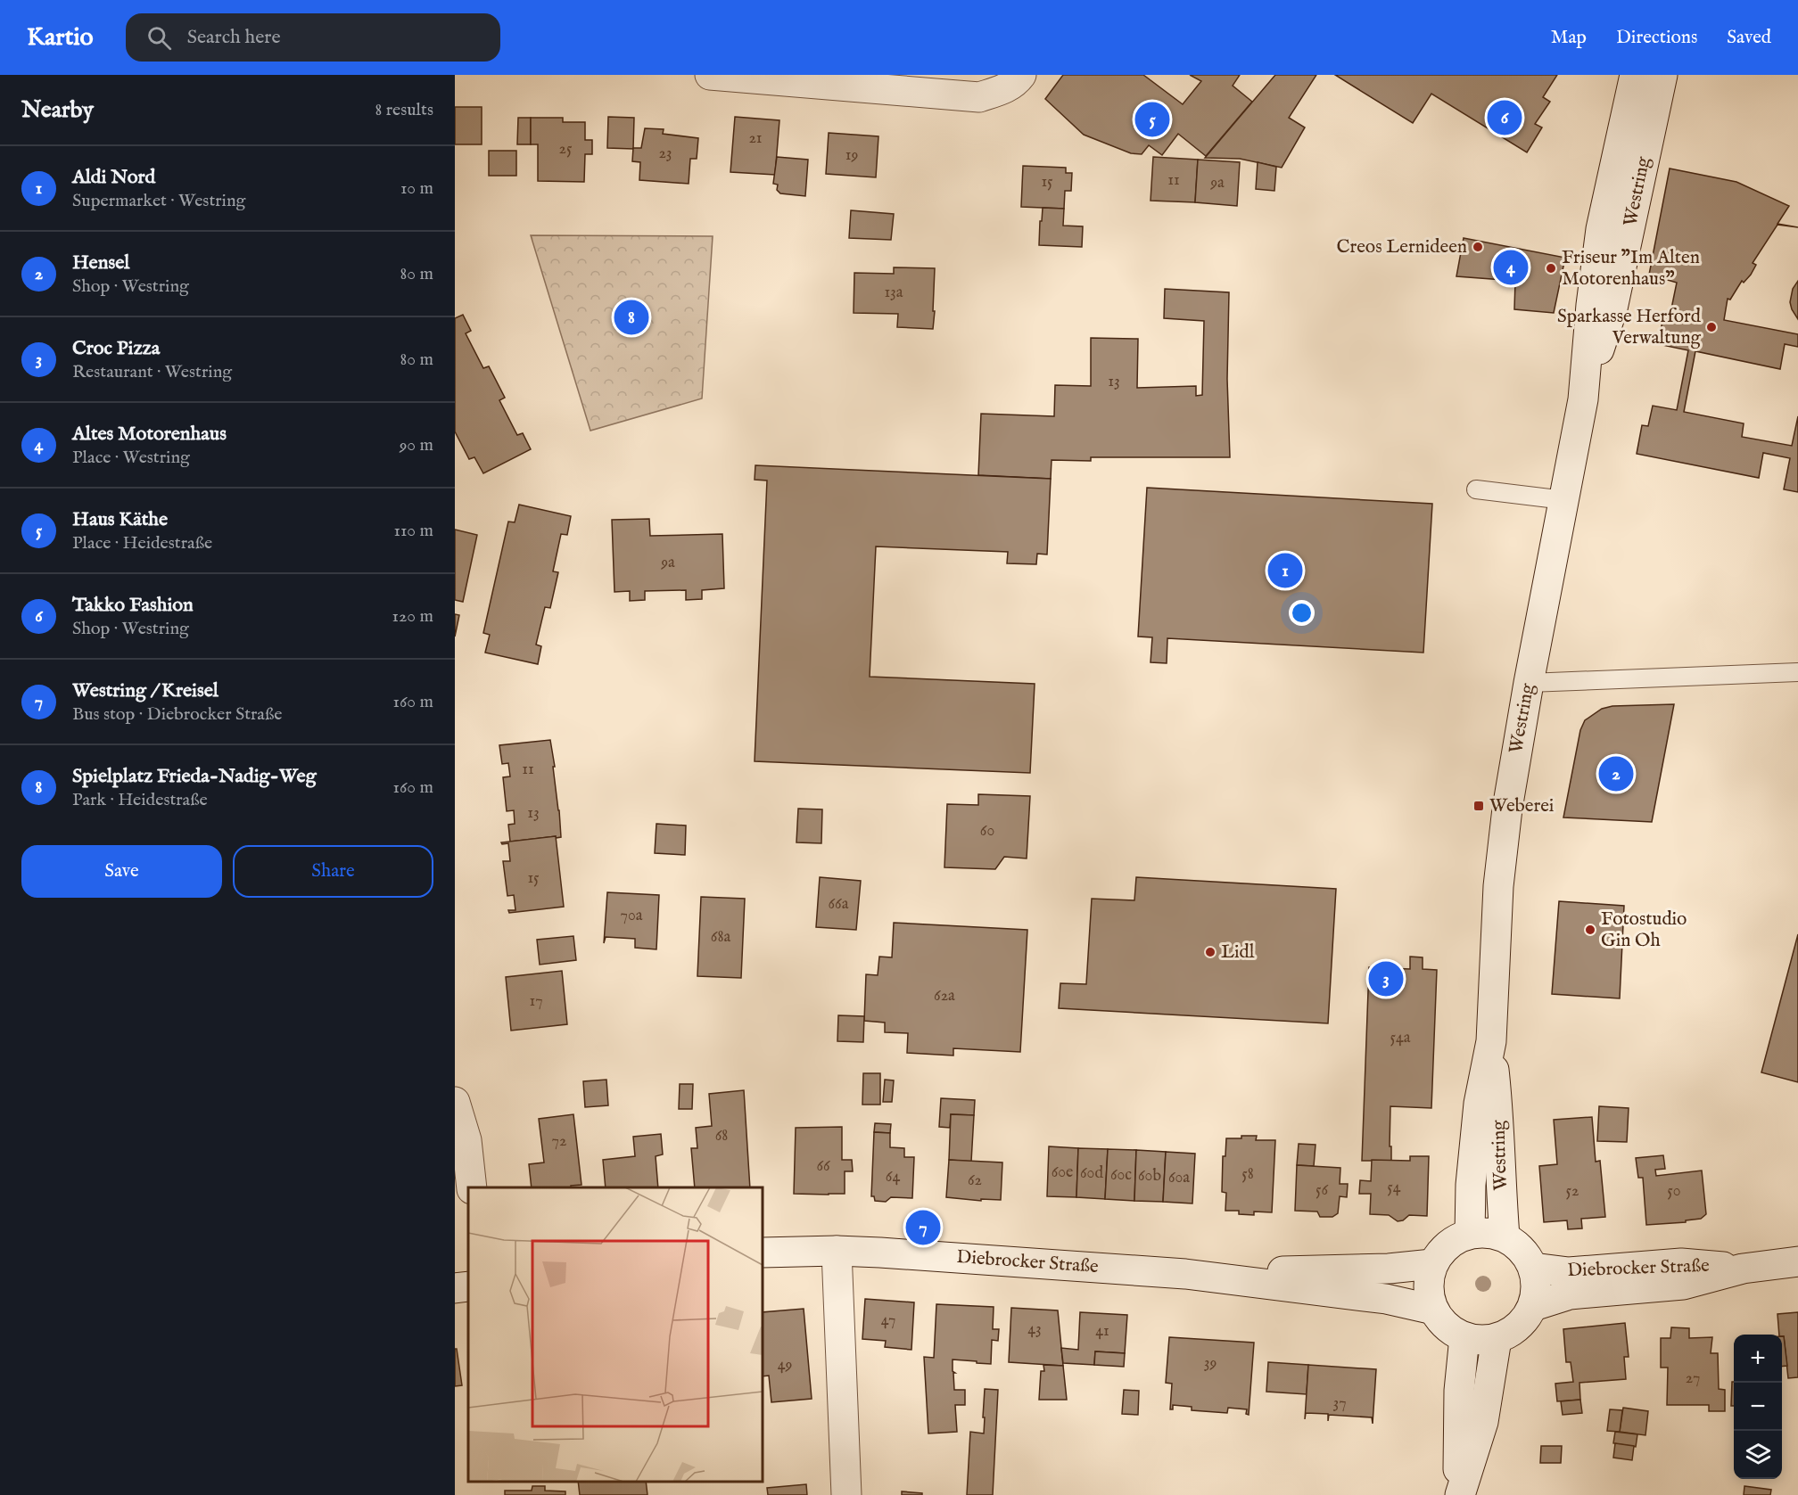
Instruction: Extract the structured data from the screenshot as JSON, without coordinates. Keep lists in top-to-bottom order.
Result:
{
  "streets": {
    "street": ["Westring", "Diebrocker Straße"]
  },
  "crossings": [
    ["Westring", "Diebrocker Straße"]
  ],
  "places": {
    "other": [
      "Creos Lernideen",
      "Friseur \"Im Alten Motorenhaus\"",
      "Sparkasse Herford Verwaltung",
      "Fotostudio Gin Oh",
      "Lidl"
    ],
    "transit": ["Weberei"]
  },
  "house_numbers": [
    "21",
    "25",
    "23",
    "19",
    "11",
    "15",
    "9a",
    "13a",
    "13",
    "9a",
    "11",
    "13",
    "60",
    "15",
    "66a",
    "70a",
    "68a",
    "62a",
    "17",
    "54a",
    "68",
    "72",
    "66",
    "60e",
    "60d",
    "58",
    "60c",
    "60b",
    "64",
    "60a",
    "62",
    "54",
    "56",
    "52",
    "50",
    "47",
    "43",
    "41",
    "39",
    "49",
    "27",
    "37"
  ],
  "page": {
    "header": "Kartio",
    "search": "Search here",
    "nav": ["Map", "Directions", "Saved"],
    "heading": ["Nearby", "8 results"],
    "pins": [
      "6",
      "5",
      "4",
      "8",
      "1",
      "2",
      "3",
      "7"
    ],
    "list": [
      {
        "mark": "1",
        "name": "Aldi Nord",
        "note": "Supermarket · Westring",
        "value": "10 m"
      },
      {
        "mark": "2",
        "name": "Hensel",
        "note": "Shop · Westring",
        "value": "80 m"
      },
      {
        "mark": "3",
        "name": "Croc Pizza",
        "note": "Restaurant · Westring",
        "value": "80 m"
      },
      {
        "mark": "4",
        "name": "Altes Motorenhaus",
        "note": "Place · Westring",
        "value": "90 m"
      },
      {
        "mark": "5",
        "name": "Haus Käthe",
        "note": "Place · Heidestraße",
        "value": "110 m"
      },
      {
        "mark": "6",
        "name": "Takko Fashion",
        "note": "Shop · Westring",
        "value": "120 m"
      },
      {
        "mark": "7",
        "name": "Westring / Kreisel",
        "note": "Bus stop · Diebrocker Straße",
        "value": "160 m"
      },
      {
        "mark": "8",
        "name": "Spielplatz Frieda-Nadig-Weg",
        "note": "Park · Heidestraße",
        "value": "160 m"
      }
    ],
    "buttons": ["Save", "Share"],
    "map_buttons": ["+", "−"]
  }
}
